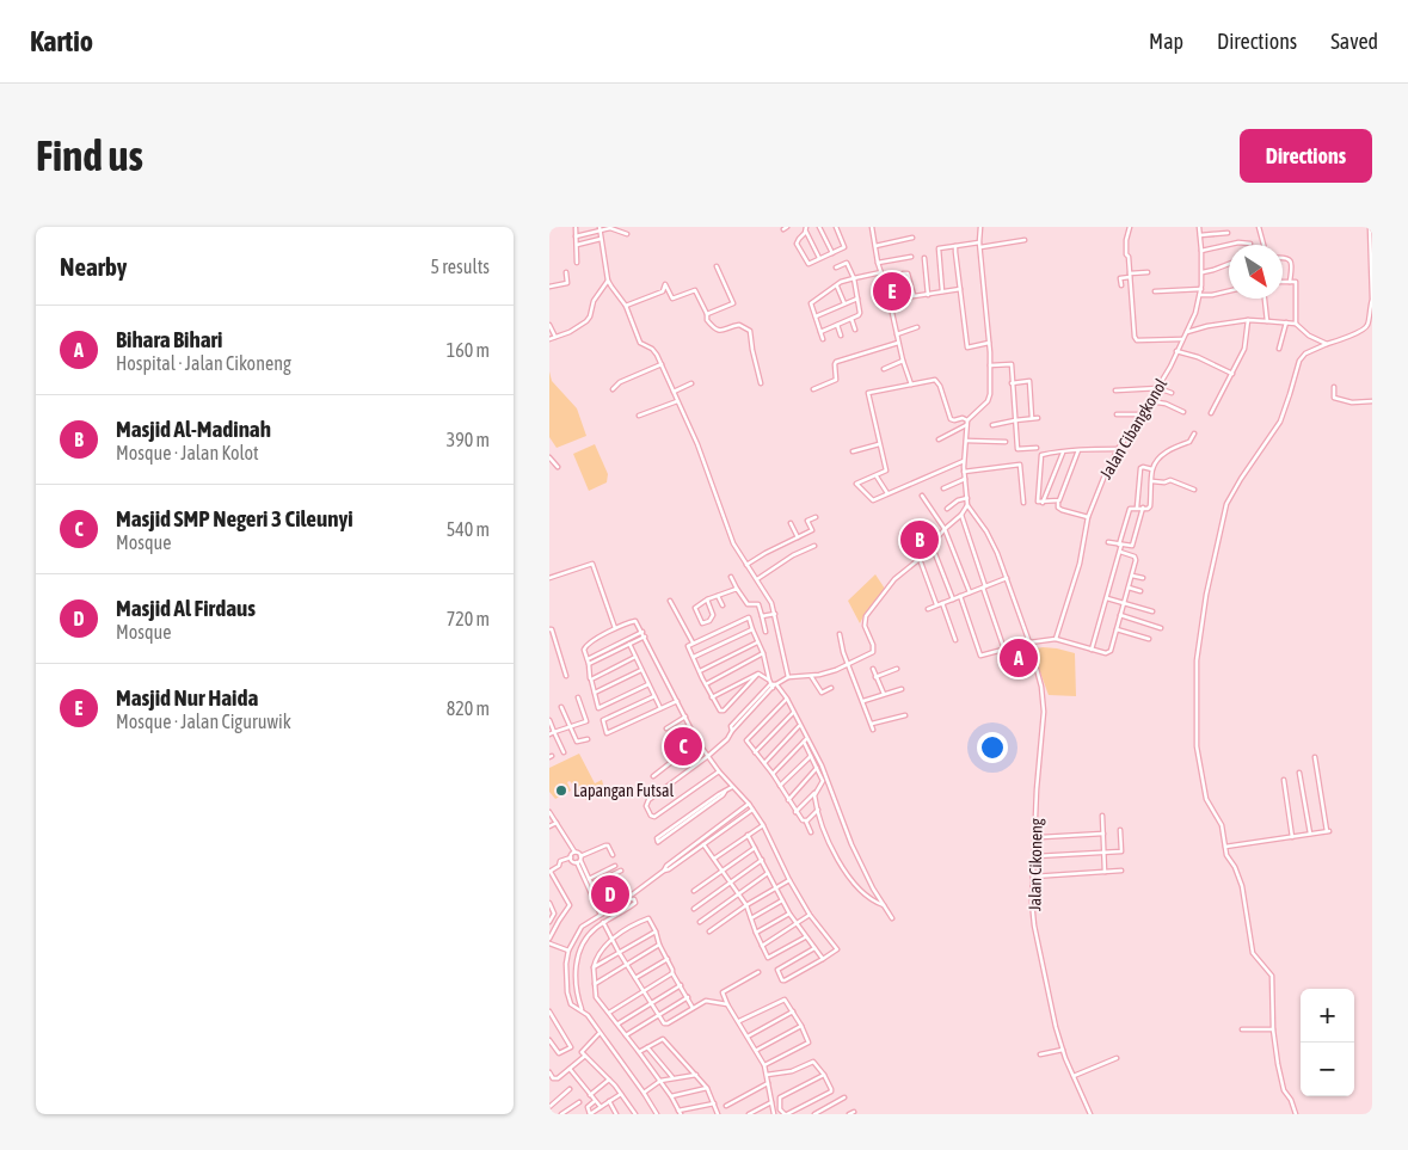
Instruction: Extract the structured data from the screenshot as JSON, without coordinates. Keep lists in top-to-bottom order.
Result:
{
  "streets": {
    "street": ["Jalan Cibangkonol", "Jalan Cikoneng"]
  },
  "places": ["Lapangan Futsal"],
  "north": "bottom right",
  "page": {
    "header": "Kartio",
    "nav": ["Map", "Directions", "Saved"],
    "buttons": "Directions",
    "title": "Find us",
    "heading": ["Nearby", "5 results"],
    "pins": [
      "E",
      "B",
      "A",
      "C",
      "D"
    ],
    "list": [
      {
        "mark": "A",
        "name": "Bihara Bihari",
        "note": "Hospital · Jalan Cikoneng",
        "value": "160 m"
      },
      {
        "mark": "B",
        "name": "Masjid Al-Madinah",
        "note": "Mosque · Jalan Kolot",
        "value": "390 m"
      },
      {
        "mark": "C",
        "name": "Masjid SMP Negeri 3 Cileunyi",
        "note": "Mosque",
        "value": "540 m"
      },
      {
        "mark": "D",
        "name": "Masjid Al Firdaus",
        "note": "Mosque",
        "value": "720 m"
      },
      {
        "mark": "E",
        "name": "Masjid Nur Haida",
        "note": "Mosque · Jalan Ciguruwik",
        "value": "820 m"
      }
    ],
    "map_buttons": ["+", "−"]
  }
}
